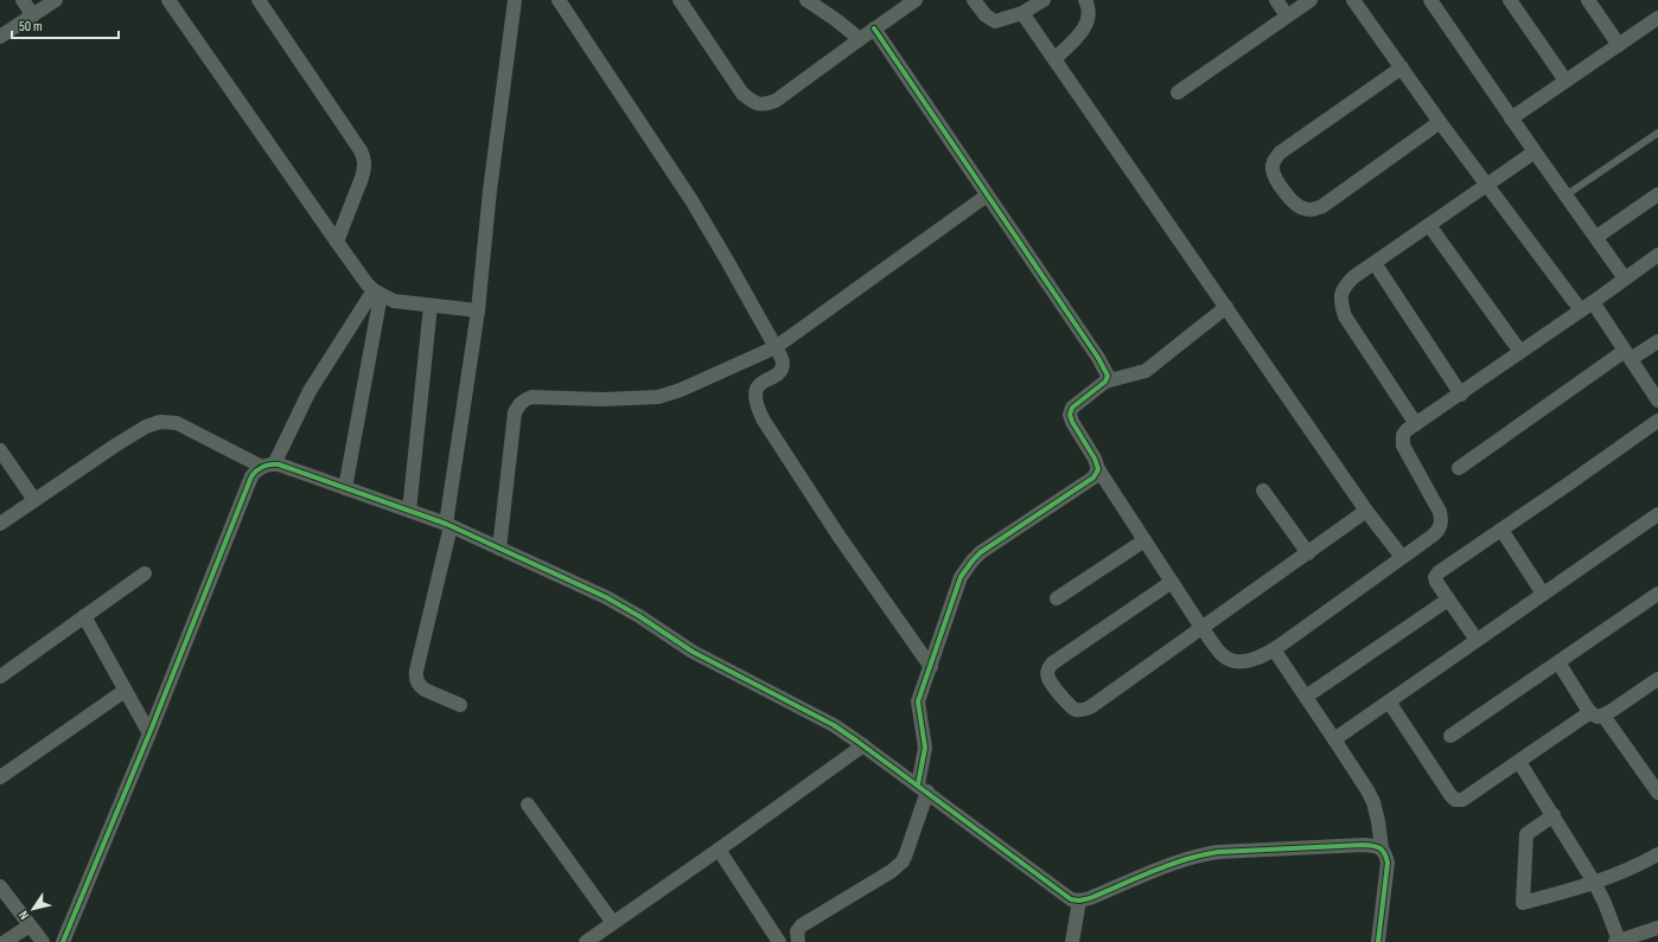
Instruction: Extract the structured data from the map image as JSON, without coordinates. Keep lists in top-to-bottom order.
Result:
{
  "scale_bar": "50 m",
  "north": "bottom left"
}
